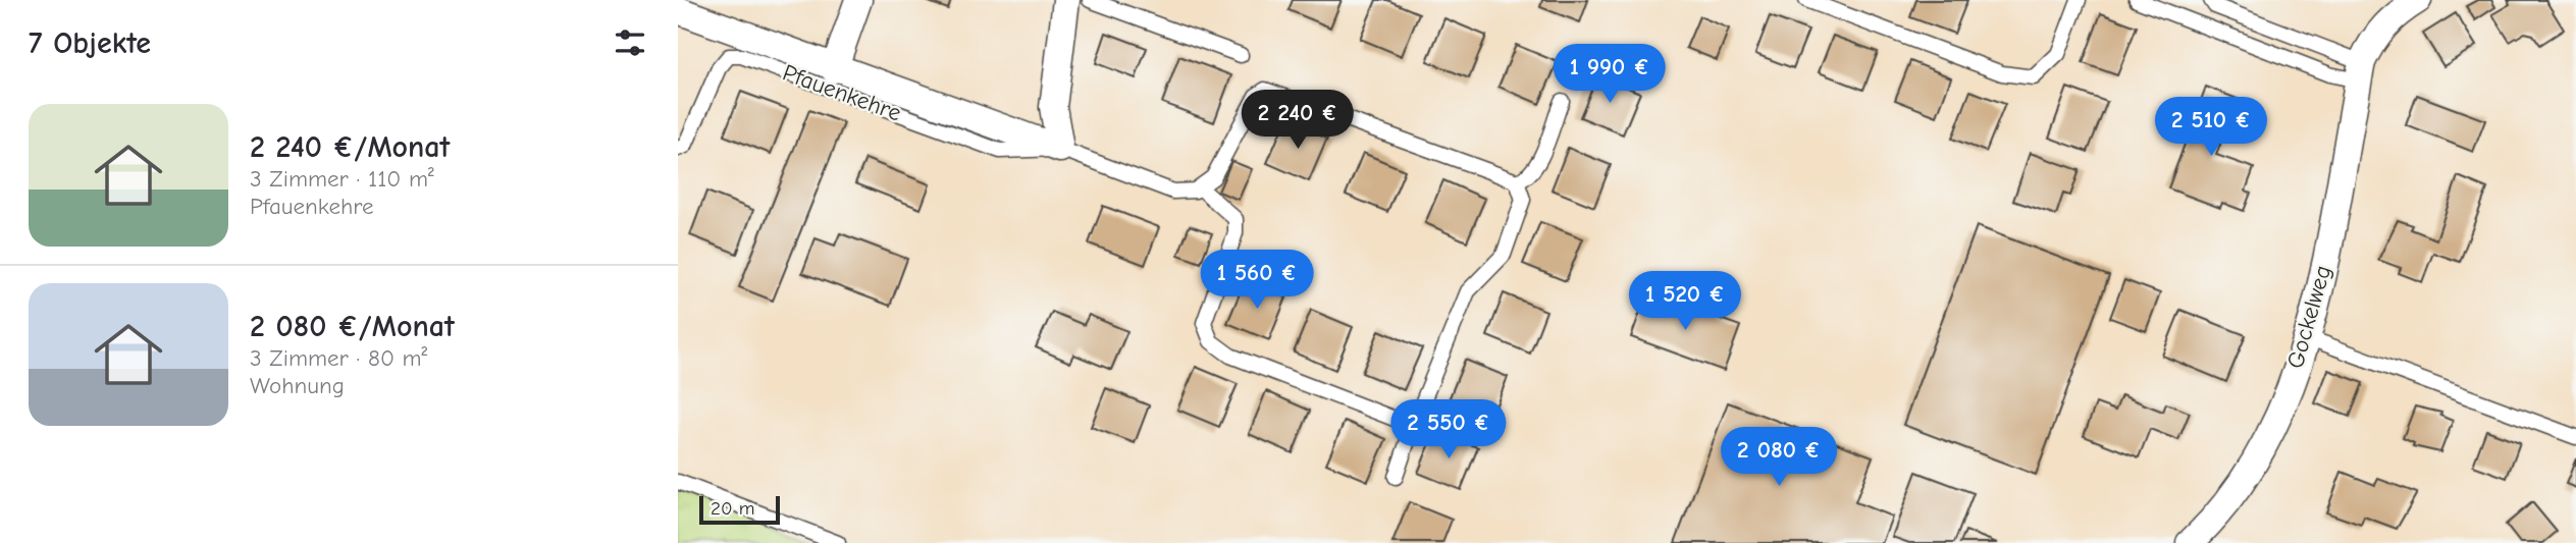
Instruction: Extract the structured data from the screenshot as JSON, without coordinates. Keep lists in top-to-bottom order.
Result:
{
  "streets": {
    "street": ["Pfauenkehre", "Gockelweg"]
  },
  "scale_bar": "20 m",
  "page": {
    "heading": "7 Objekte",
    "price": [
      "1 990 €",
      "2 240 €",
      "2 510 €",
      "1 560 €",
      "1 520 €",
      "2 550 €",
      "2 080 €"
    ],
    "list": [
      {
        "name": "2 240 €/Monat",
        "note": "3 Zimmer · 110 m² · Pfauenkehre"
      },
      {
        "name": "2 080 €/Monat",
        "note": "3 Zimmer · 80 m² · Wohnung"
      }
    ],
    "scale": "20 m"
  }
}
